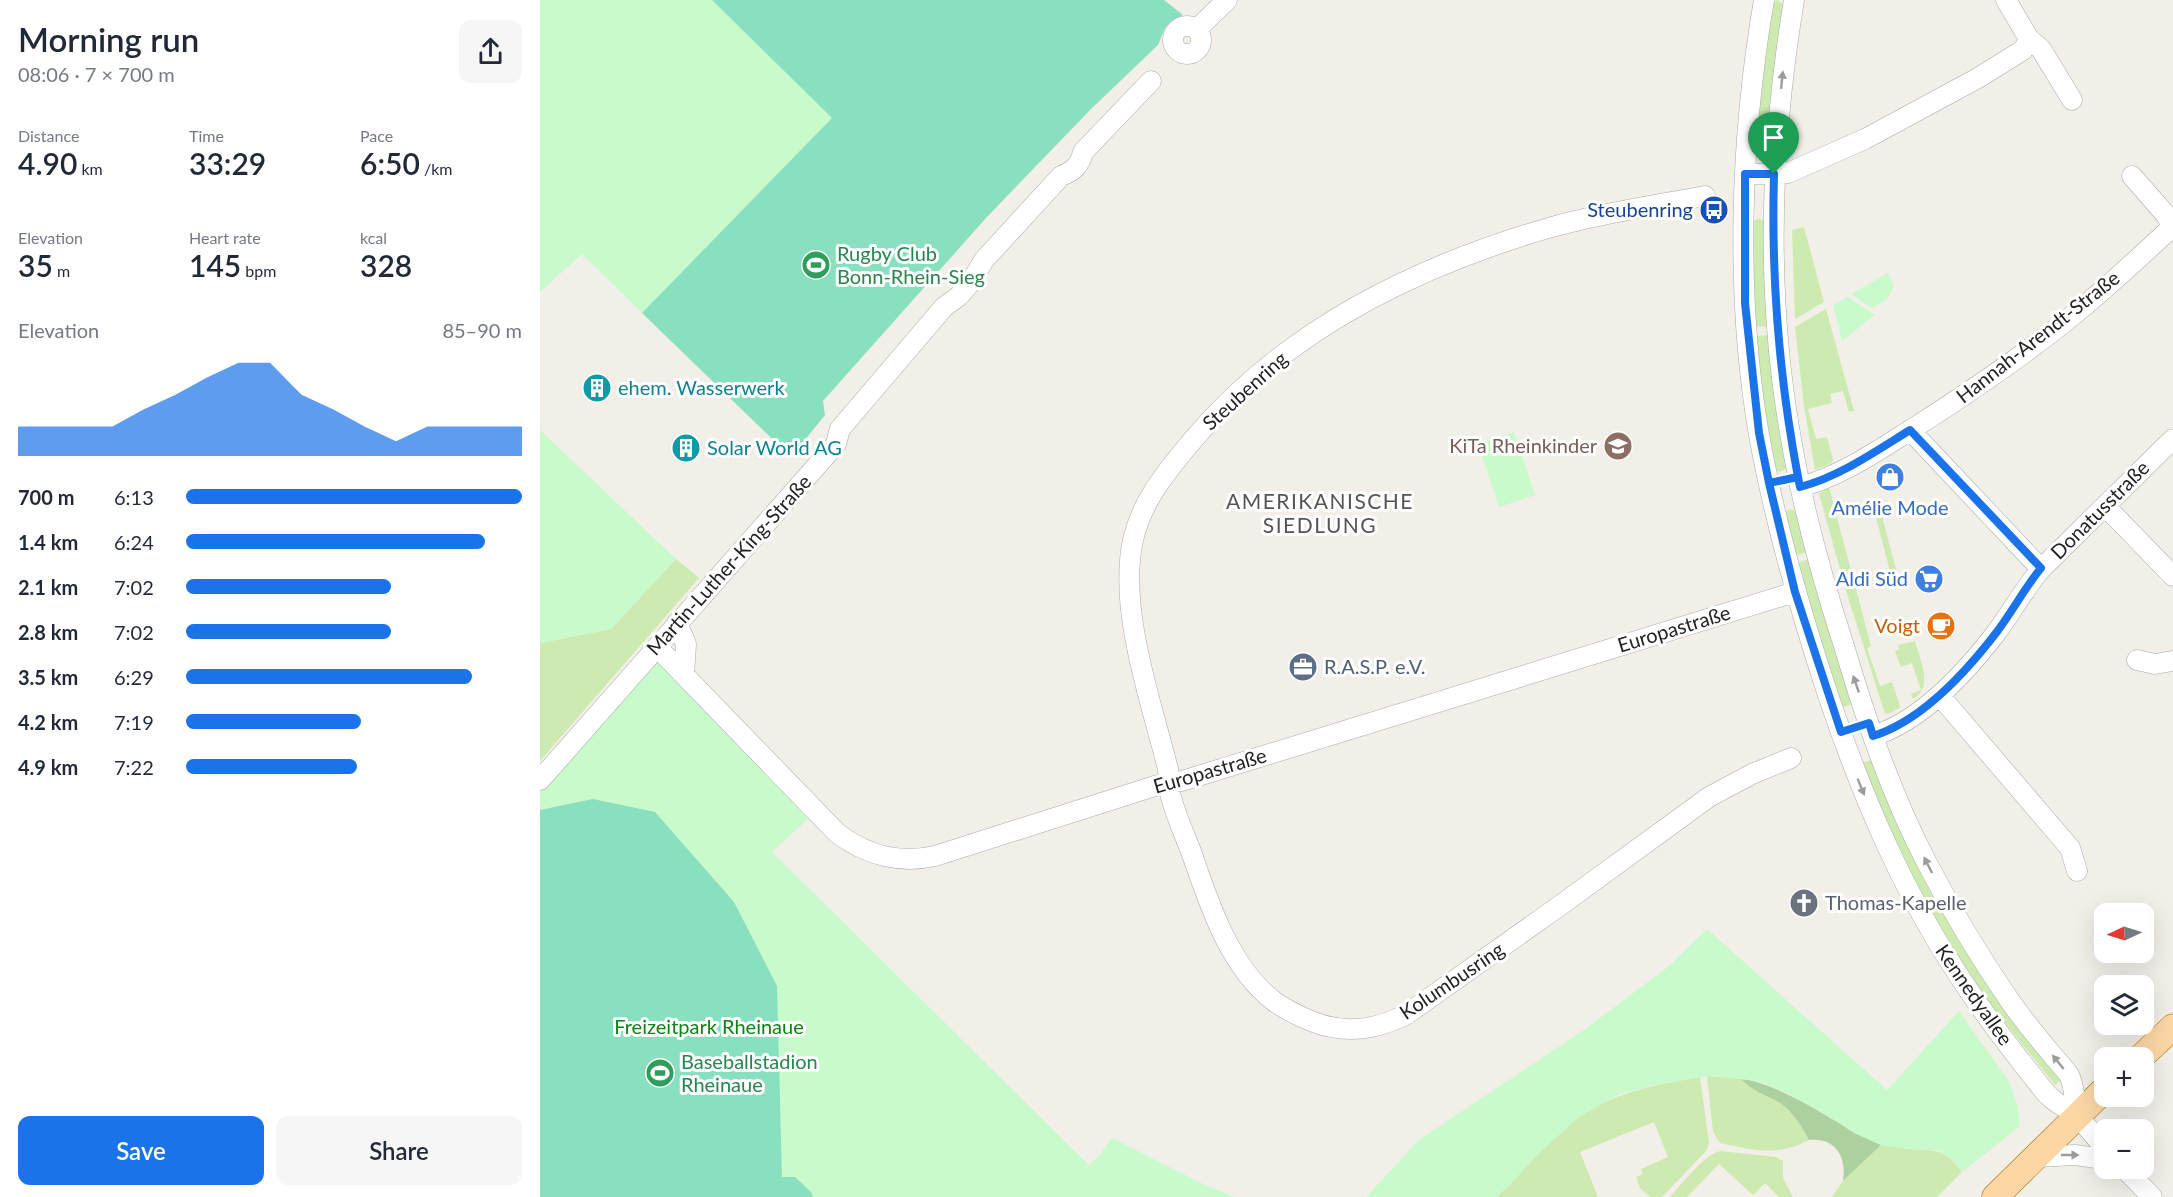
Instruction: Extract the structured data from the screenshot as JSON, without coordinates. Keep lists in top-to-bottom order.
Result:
{
  "streets": {
    "street": [
      "Hannah-Arendt-Straße",
      "Steubenring",
      "Donatusstraße",
      "Martin-Luther-King-Straße",
      "Europastraße",
      "Kolumbusring",
      "Kennedyallee"
    ]
  },
  "crossings": [
    ["Hannah-Arendt-Straße", "Kennedyallee"],
    ["Steubenring", "Europastraße"],
    ["Steubenring", "Kolumbusring"],
    ["Donatusstraße", "Kennedyallee"],
    ["Martin-Luther-King-Straße", "Europastraße"],
    ["Europastraße", "Kolumbusring"],
    ["Europastraße", "Kennedyallee"]
  ],
  "districts": ["AMERIKANISCHE SIEDLUNG"],
  "parks": ["Freizeitpark Rheinaue"],
  "places": {
    "bus stop": ["Steubenring"],
    "sports": ["Rugby Club Bonn-Rhein-Sieg", "Baseballstadion Rheinaue"],
    "building": ["ehem. Wasserwerk", "Solar World AG"],
    "school or university": ["KiTa Rheinkinder"],
    "shop": ["Amélie Mode"],
    "supermarket": ["Aldi Süd"],
    "cafe": ["Voigt"],
    "office": ["R.A.S.P. e.V."],
    "church": ["Thomas-Kapelle"]
  },
  "north": "left",
  "page": {
    "heading": ["Morning run", "08:06 · 7 × 700 m"],
    "stats": [
      ["Distance", "4.90 km"],
      ["Time", "33:29"],
      ["Pace", "6:50 /km"],
      ["Elevation", "35 m"],
      ["Heart rate", "145 bpm"],
      ["kcal", "328"]
    ],
    "chart": ["Elevation", "85–90 m"],
    "list": [
      {
        "name": "700 m",
        "note": "6:13"
      },
      {
        "name": "1.4 km",
        "note": "6:24"
      },
      {
        "name": "2.1 km",
        "note": "7:02"
      },
      {
        "name": "2.8 km",
        "note": "7:02"
      },
      {
        "name": "3.5 km",
        "note": "6:29"
      },
      {
        "name": "4.2 km",
        "note": "7:19"
      },
      {
        "name": "4.9 km",
        "note": "7:22"
      }
    ],
    "map_buttons": ["+", "−"],
    "buttons": ["Save", "Share"]
  }
}
